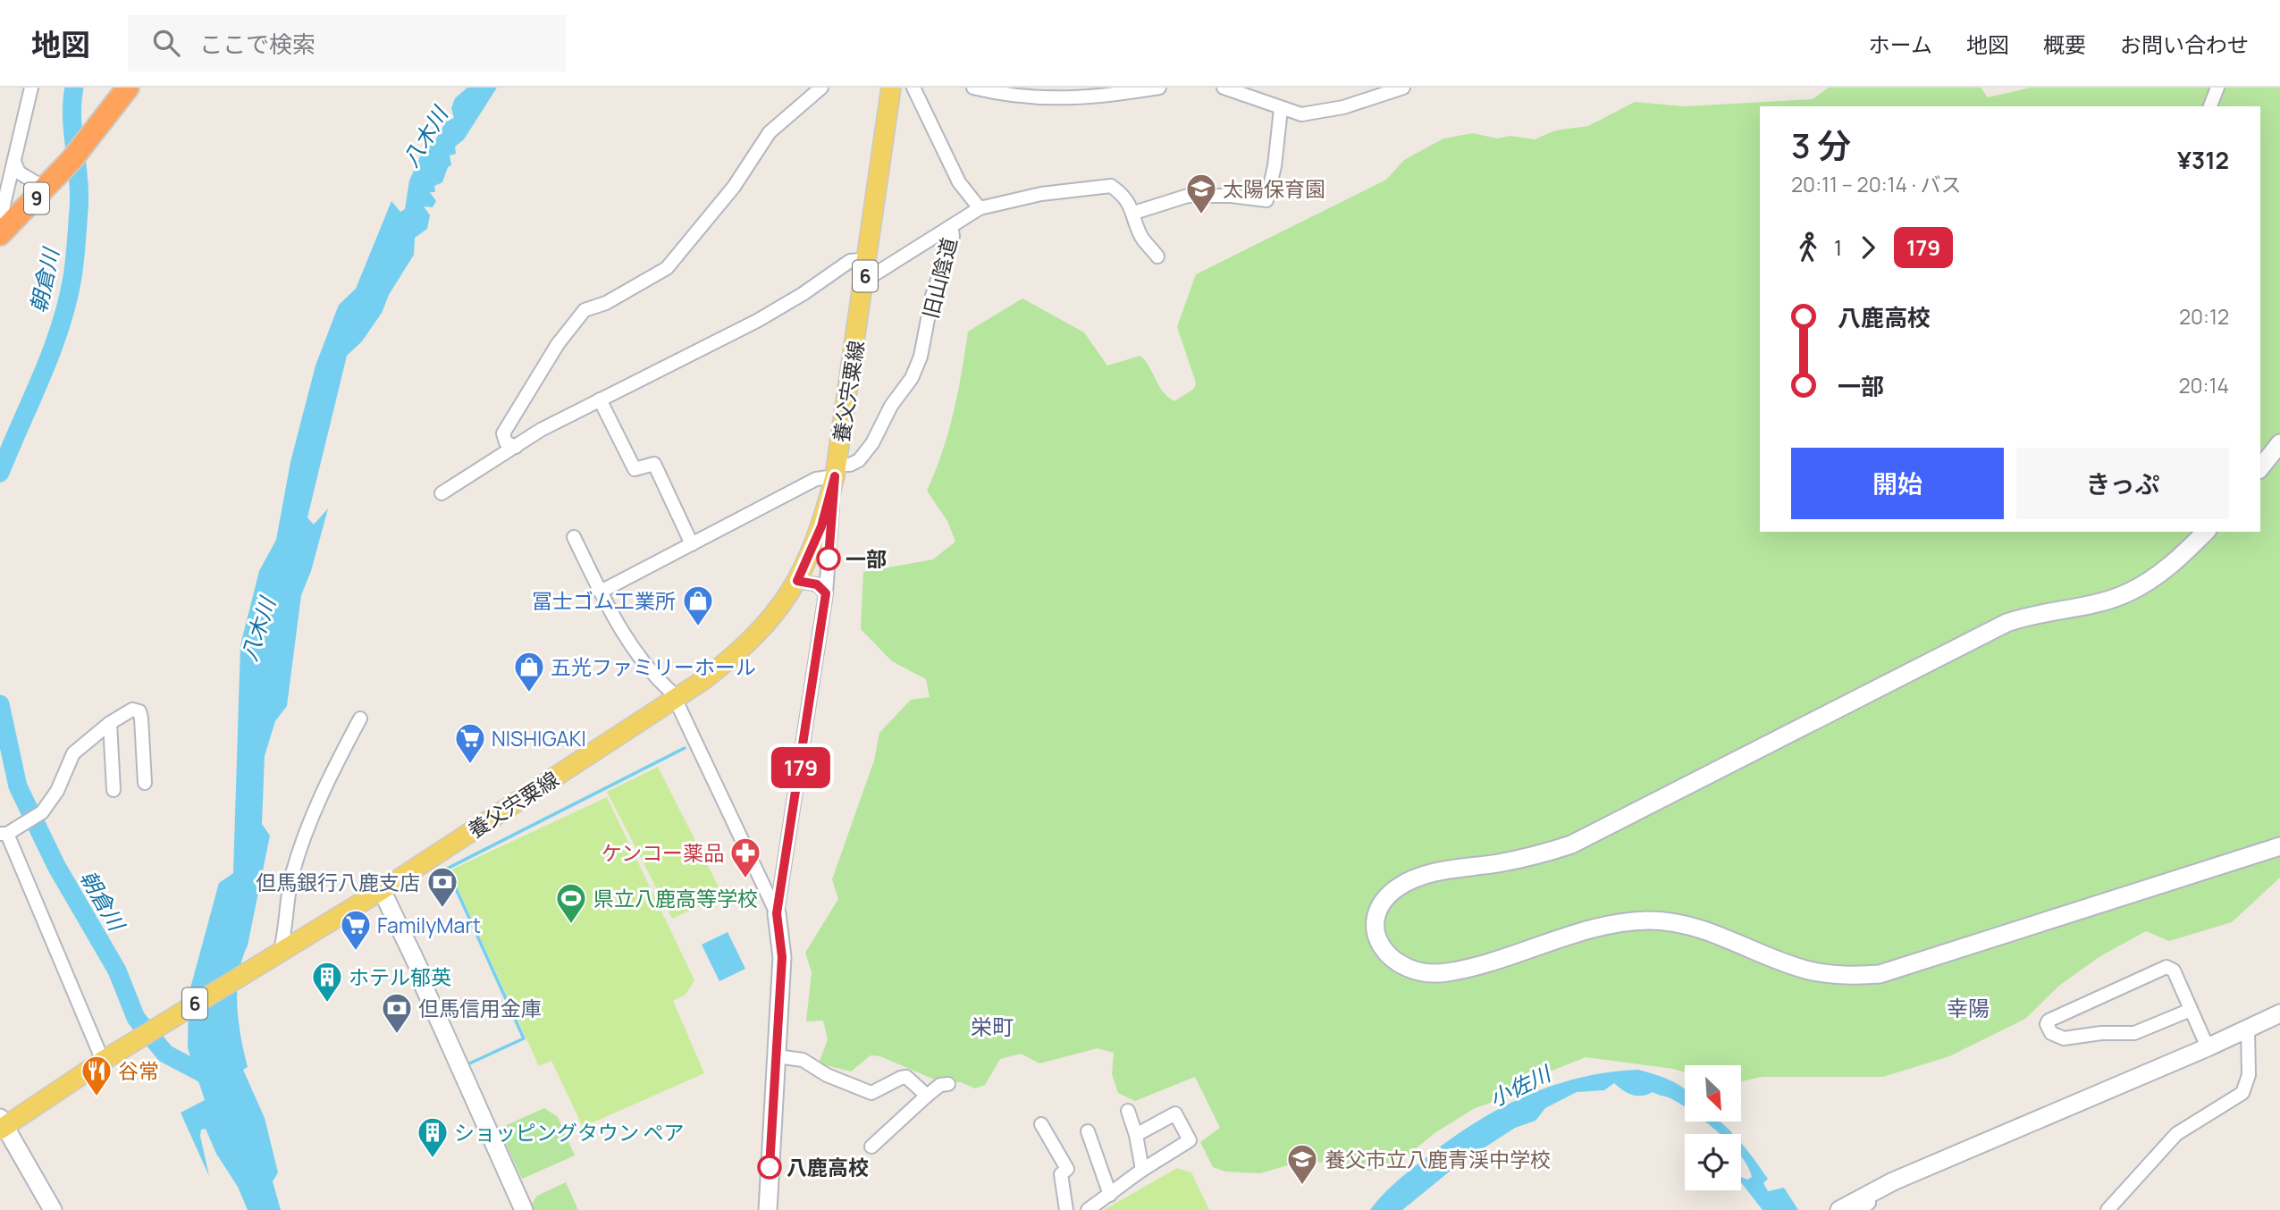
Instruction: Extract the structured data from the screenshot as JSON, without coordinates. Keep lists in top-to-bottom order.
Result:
{
  "streets": {
    "highway": ["9"],
    "main road": ["6", "養父宍粟線"],
    "street": ["旧山陰道"]
  },
  "crossings": [
    ["旧山陰道", "養父宍粟線"]
  ],
  "districts": ["幸陽", "栄町"],
  "water": ["八木川", "朝倉川", "小佐川"],
  "places": {
    "school or university": ["太陽保育園", "養父市立八鹿青渓中学校"],
    "other": ["一部", "八鹿高校"],
    "shop": ["冨士ゴム工業所", "五光ファミリーホール"],
    "supermarket": ["NISHIGAKI", "FamilyMart"],
    "pharmacy": ["ケンコー薬品"],
    "bank": ["但馬銀行八鹿支店", "但馬信用金庫"],
    "sports": ["県立八鹿高等学校"],
    "building": ["ホテル郁英", "ショッピングタウン ペア"],
    "restaurant": ["谷常"]
  },
  "lines": ["bus line 179"],
  "north": "bottom right",
  "page": {
    "header": "地図",
    "search": "ここで検索",
    "nav": [
      "ホーム",
      "地図",
      "概要",
      "お問い合わせ"
    ],
    "on_map": "179",
    "heading": ["3 分", "20:11 – 20:14 · バス", "¥312"],
    "legs": ["1", "179"],
    "list": [
      {
        "name": "八鹿高校",
        "value": "20:12"
      },
      {
        "name": "一部",
        "value": "20:14"
      }
    ],
    "buttons": ["開始", "きっぷ"]
  }
}
